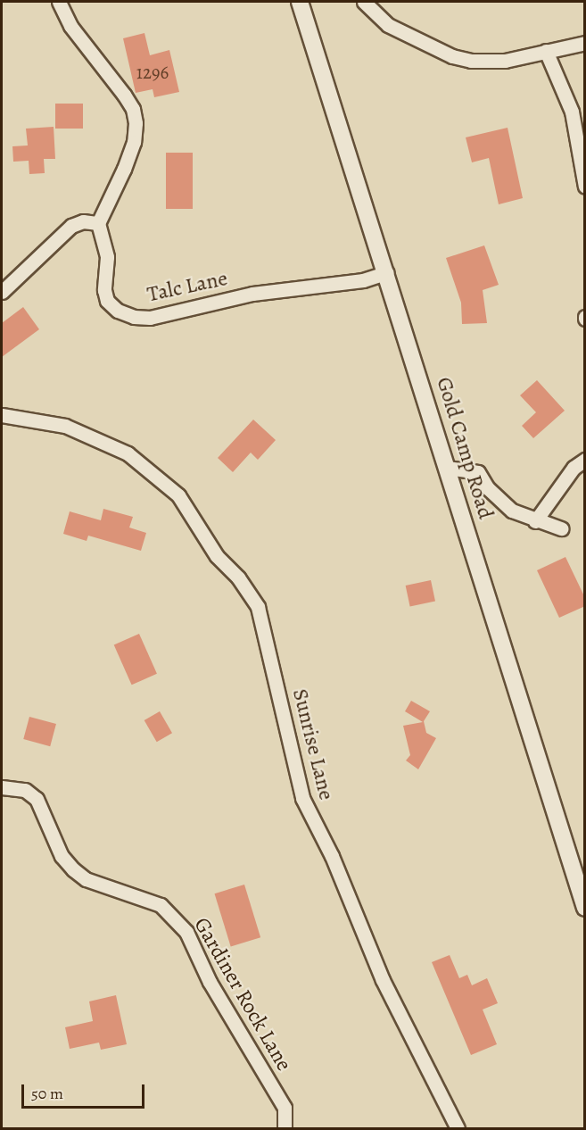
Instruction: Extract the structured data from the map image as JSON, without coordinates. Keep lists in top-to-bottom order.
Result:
{
  "streets": {
    "street": [
      "Talc Lane",
      "Gold Camp Road",
      "Sunrise Lane",
      "Gardiner Rock Lane"
    ]
  },
  "crossings": [
    ["Talc Lane", "Gold Camp Road"]
  ],
  "house_numbers": ["1296"],
  "scale_bar": "50 m"
}
